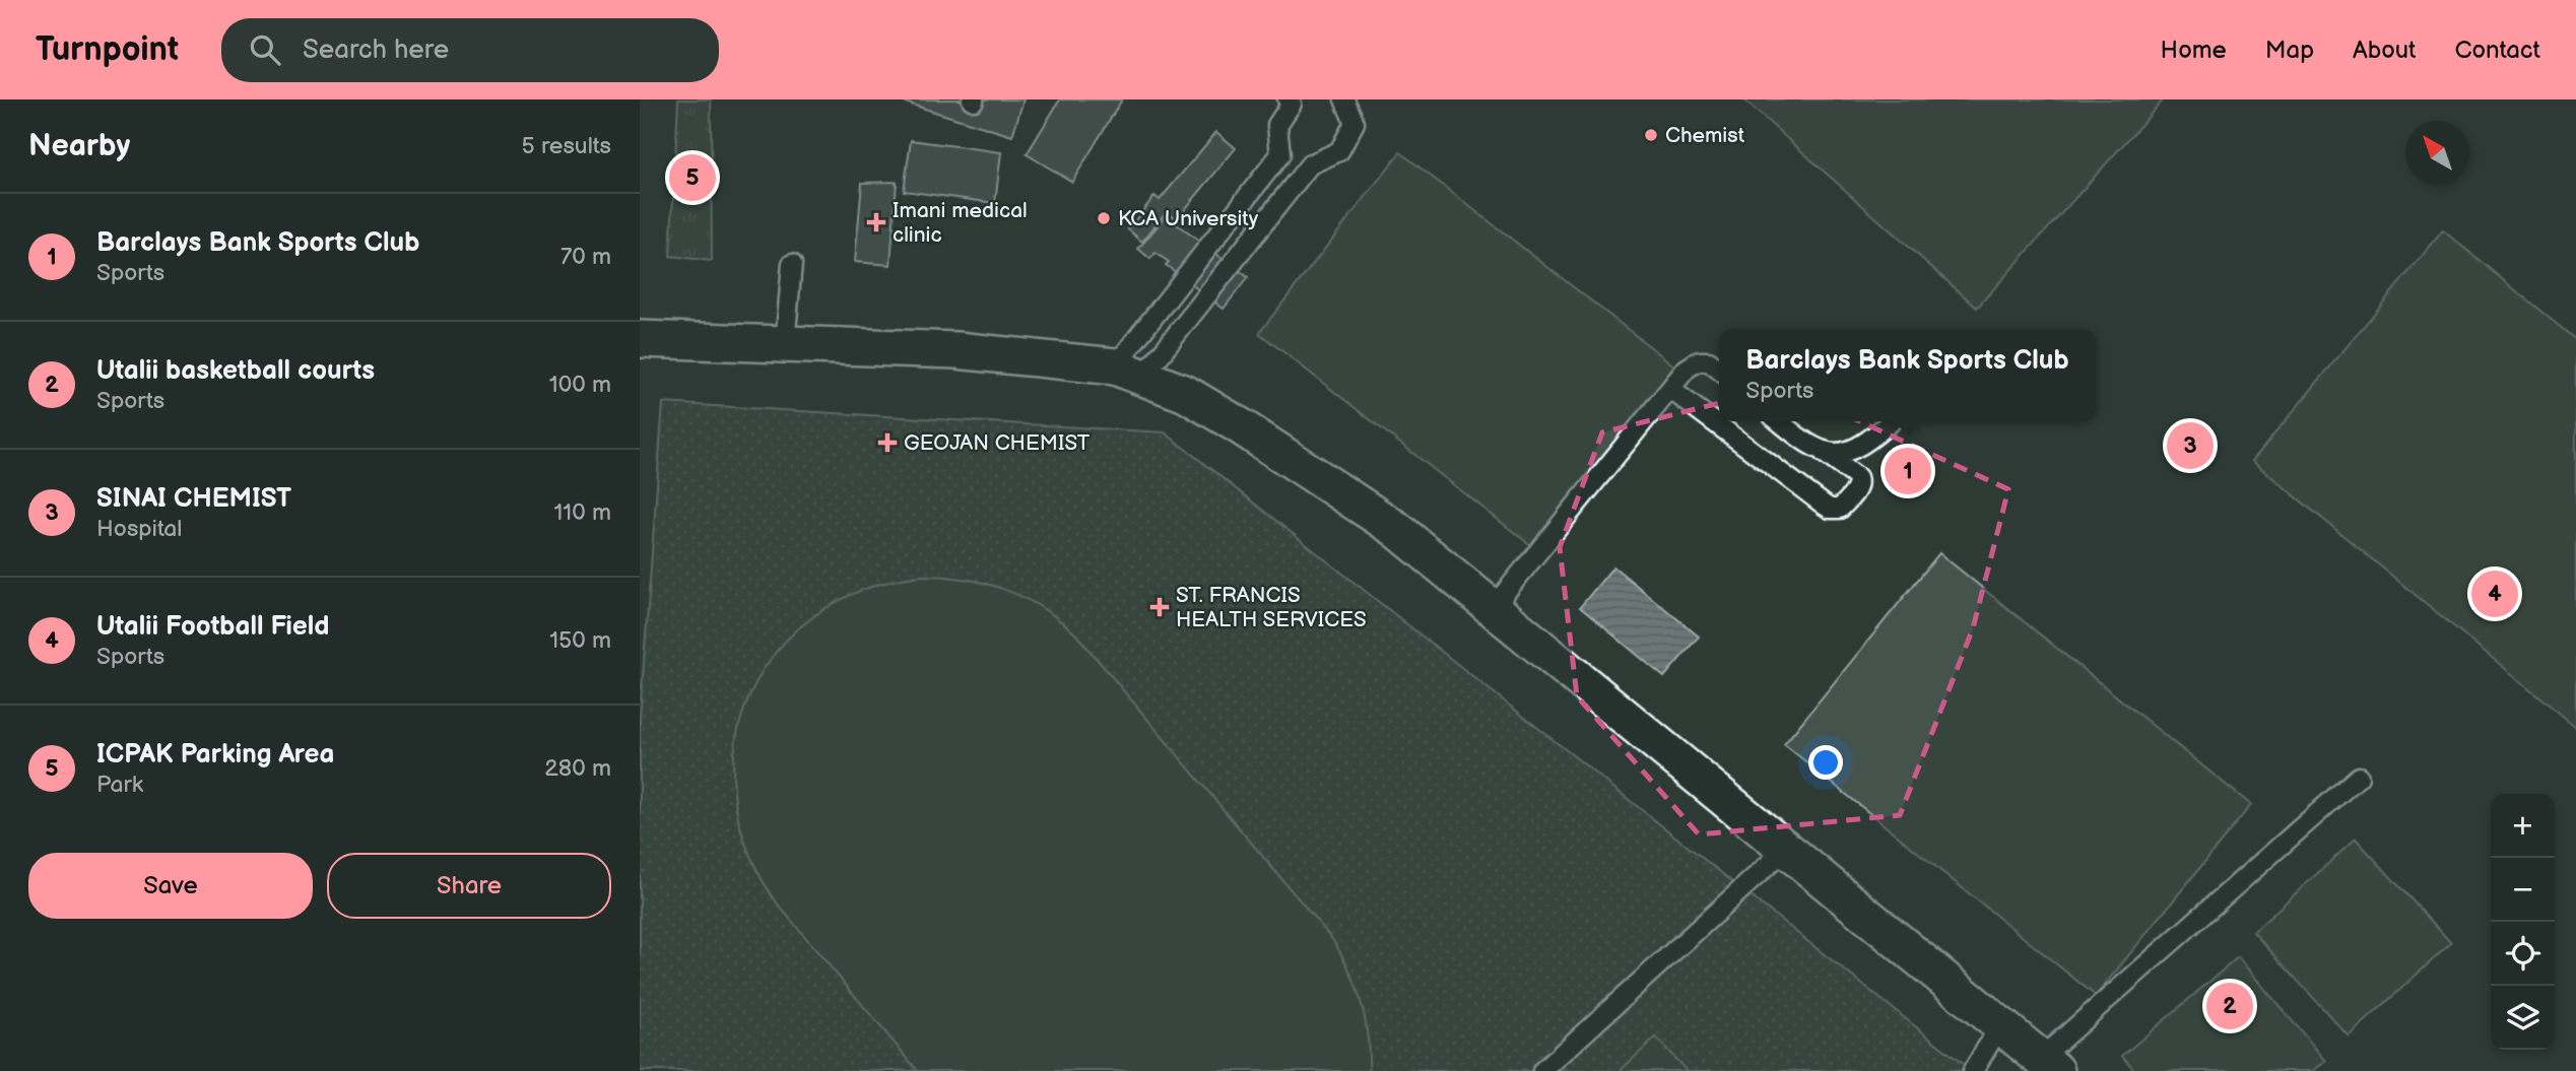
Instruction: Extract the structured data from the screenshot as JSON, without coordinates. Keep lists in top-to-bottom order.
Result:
{
  "places": {
    "other": ["Chemist", "KCA University"],
    "health": ["Imani medical clinic", "GEOJAN CHEMIST", "ST. FRANCIS HEALTH SERVICES"]
  },
  "north": "top left",
  "page": {
    "header": "Turnpoint",
    "search": "Search here",
    "nav": [
      "Home",
      "Map",
      "About",
      "Contact"
    ],
    "heading": ["Nearby", "5 results"],
    "pins": [
      "5",
      "3",
      "1",
      "4",
      "2"
    ],
    "list": [
      {
        "mark": "1",
        "name": "Barclays Bank Sports Club",
        "note": "Sports",
        "value": "70 m"
      },
      {
        "mark": "2",
        "name": "Utalii basketball courts",
        "note": "Sports",
        "value": "100 m"
      },
      {
        "mark": "3",
        "name": "SINAI CHEMIST",
        "note": "Hospital",
        "value": "110 m"
      },
      {
        "mark": "4",
        "name": "Utalii Football Field",
        "note": "Sports",
        "value": "150 m"
      },
      {
        "mark": "5",
        "name": "ICPAK Parking Area",
        "note": "Park",
        "value": "280 m"
      }
    ],
    "popup": ["Barclays Bank Sports Club", "Sports"],
    "map_buttons": ["+", "−"],
    "buttons": ["Save", "Share"]
  }
}
